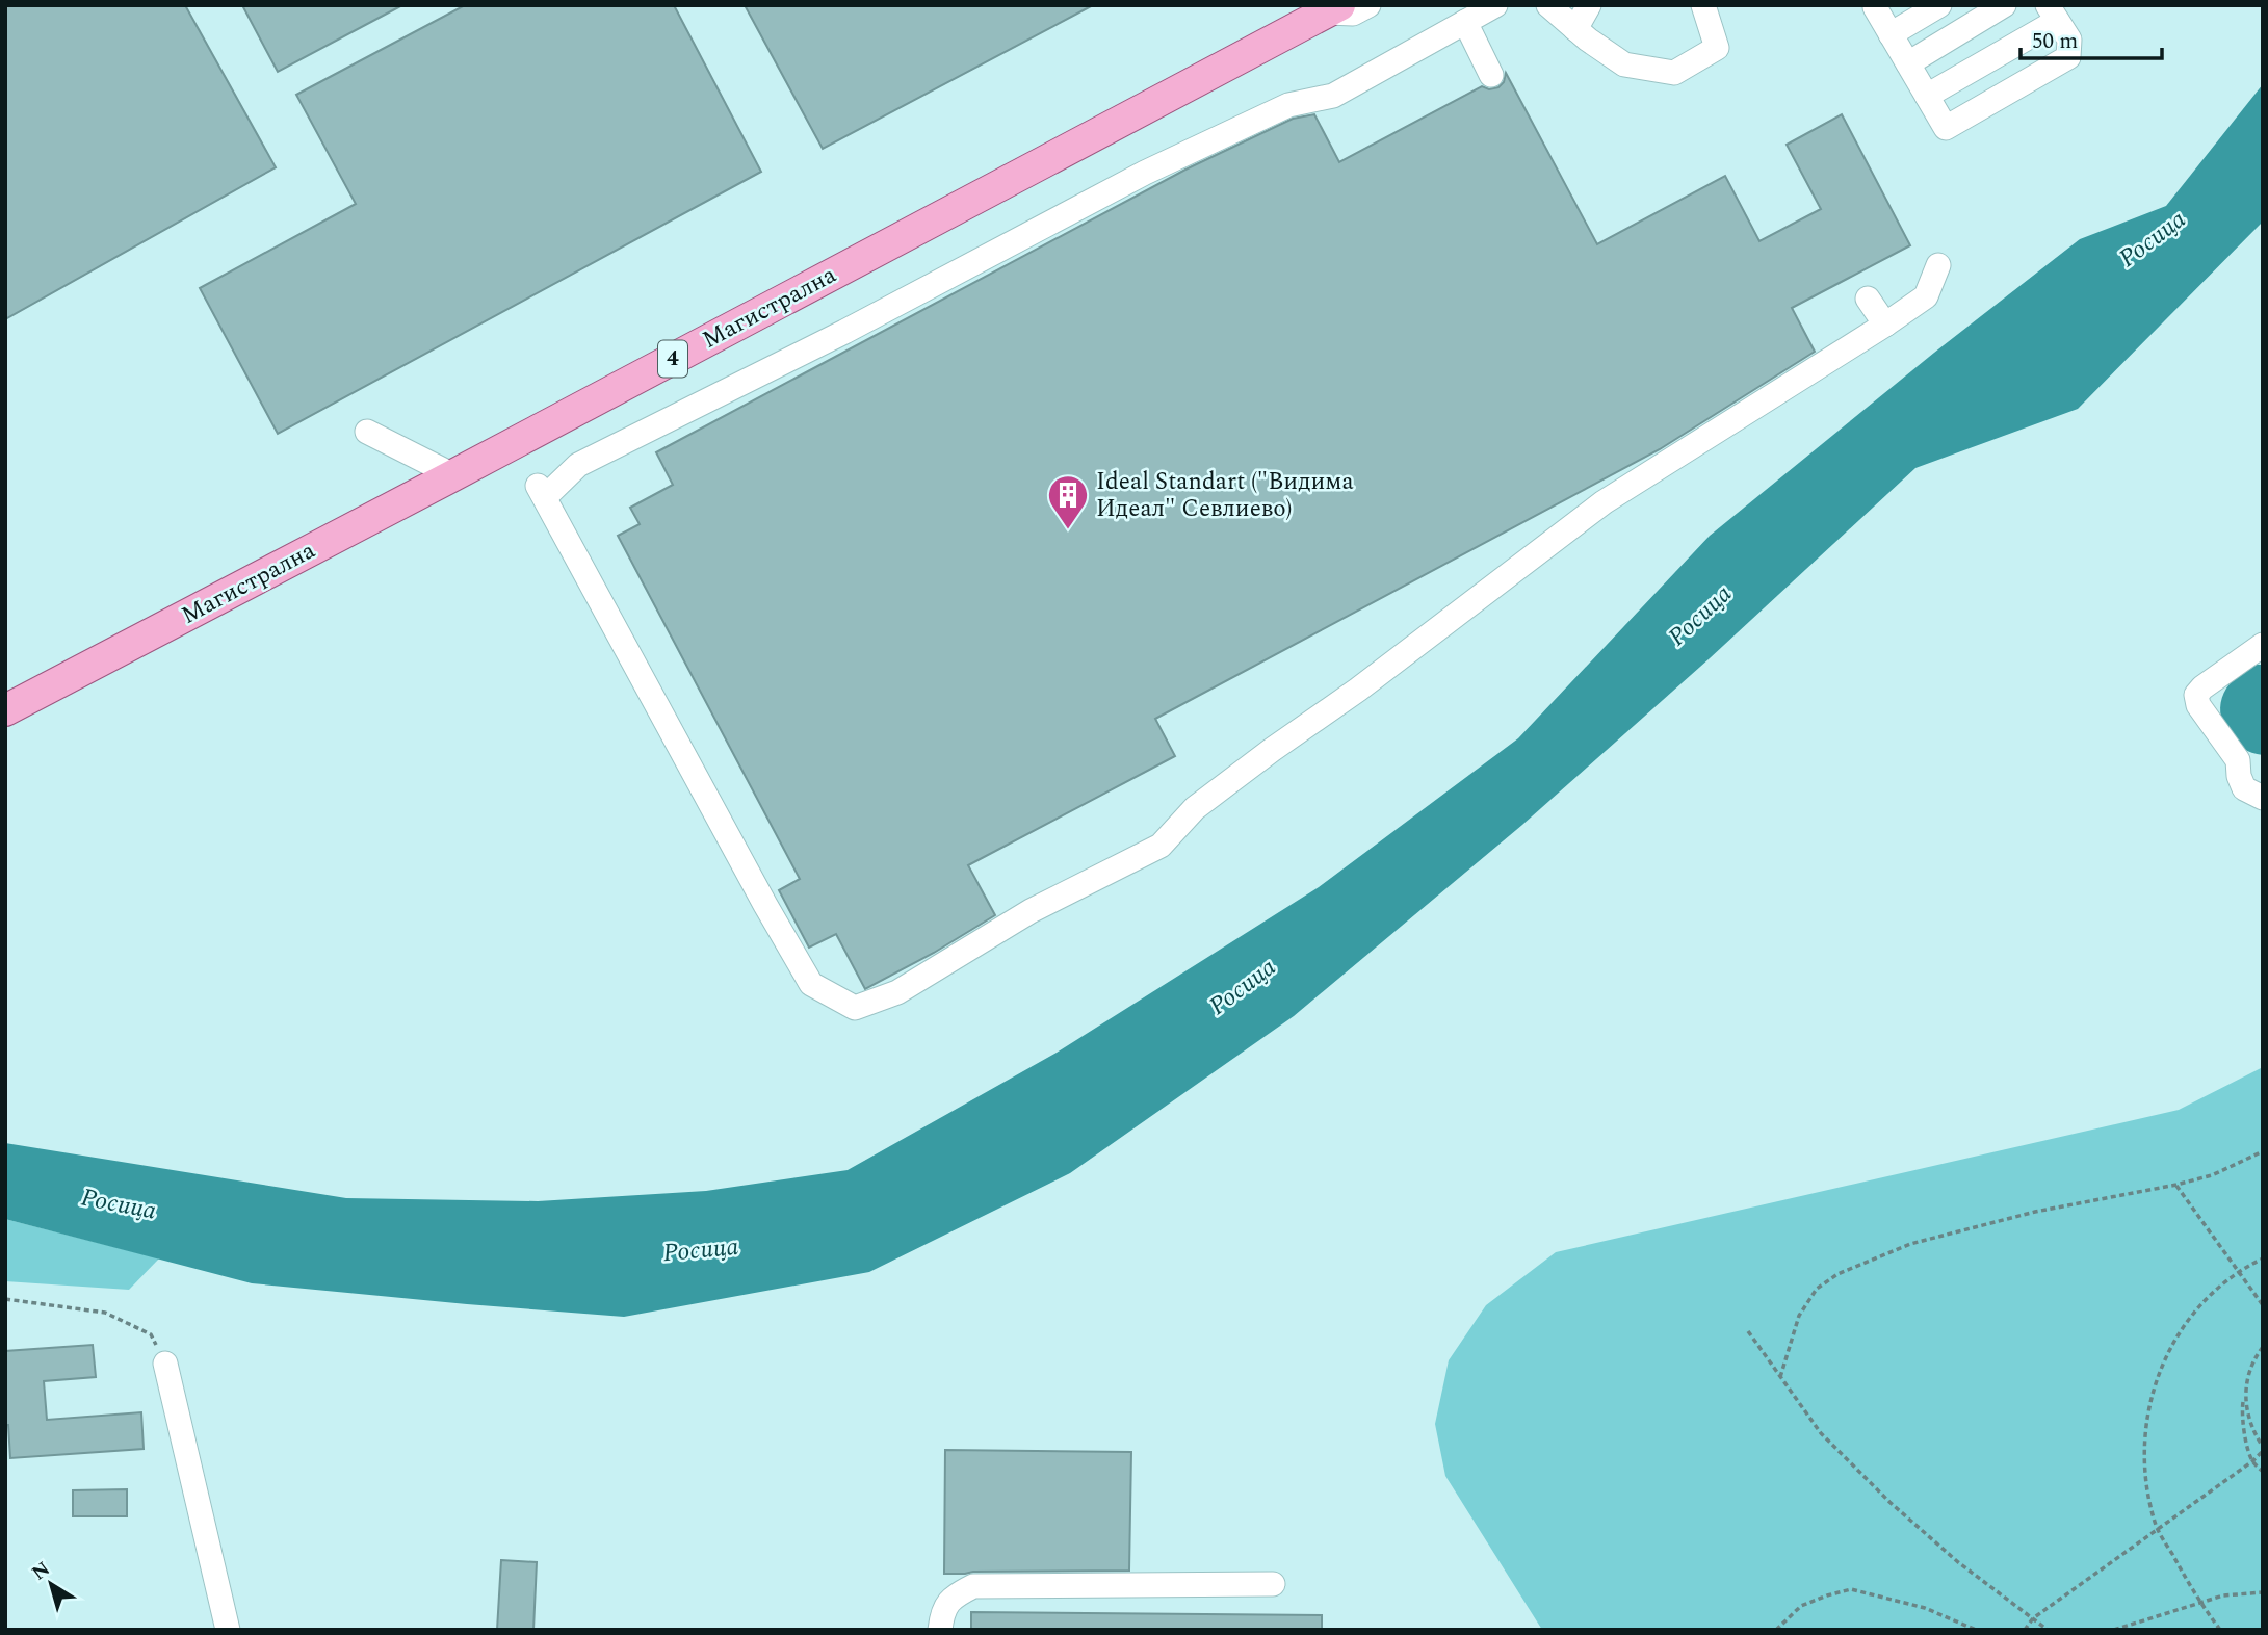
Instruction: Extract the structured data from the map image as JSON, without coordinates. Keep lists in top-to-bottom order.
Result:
{
  "streets": {
    "main road": ["Магистрална", "4"]
  },
  "water": ["Росица"],
  "places": {
    "building": ["Ideal Standart (\"Видима Идеал\" Севлиево)"]
  },
  "scale_bar": "50 m",
  "north": "top left"
}
